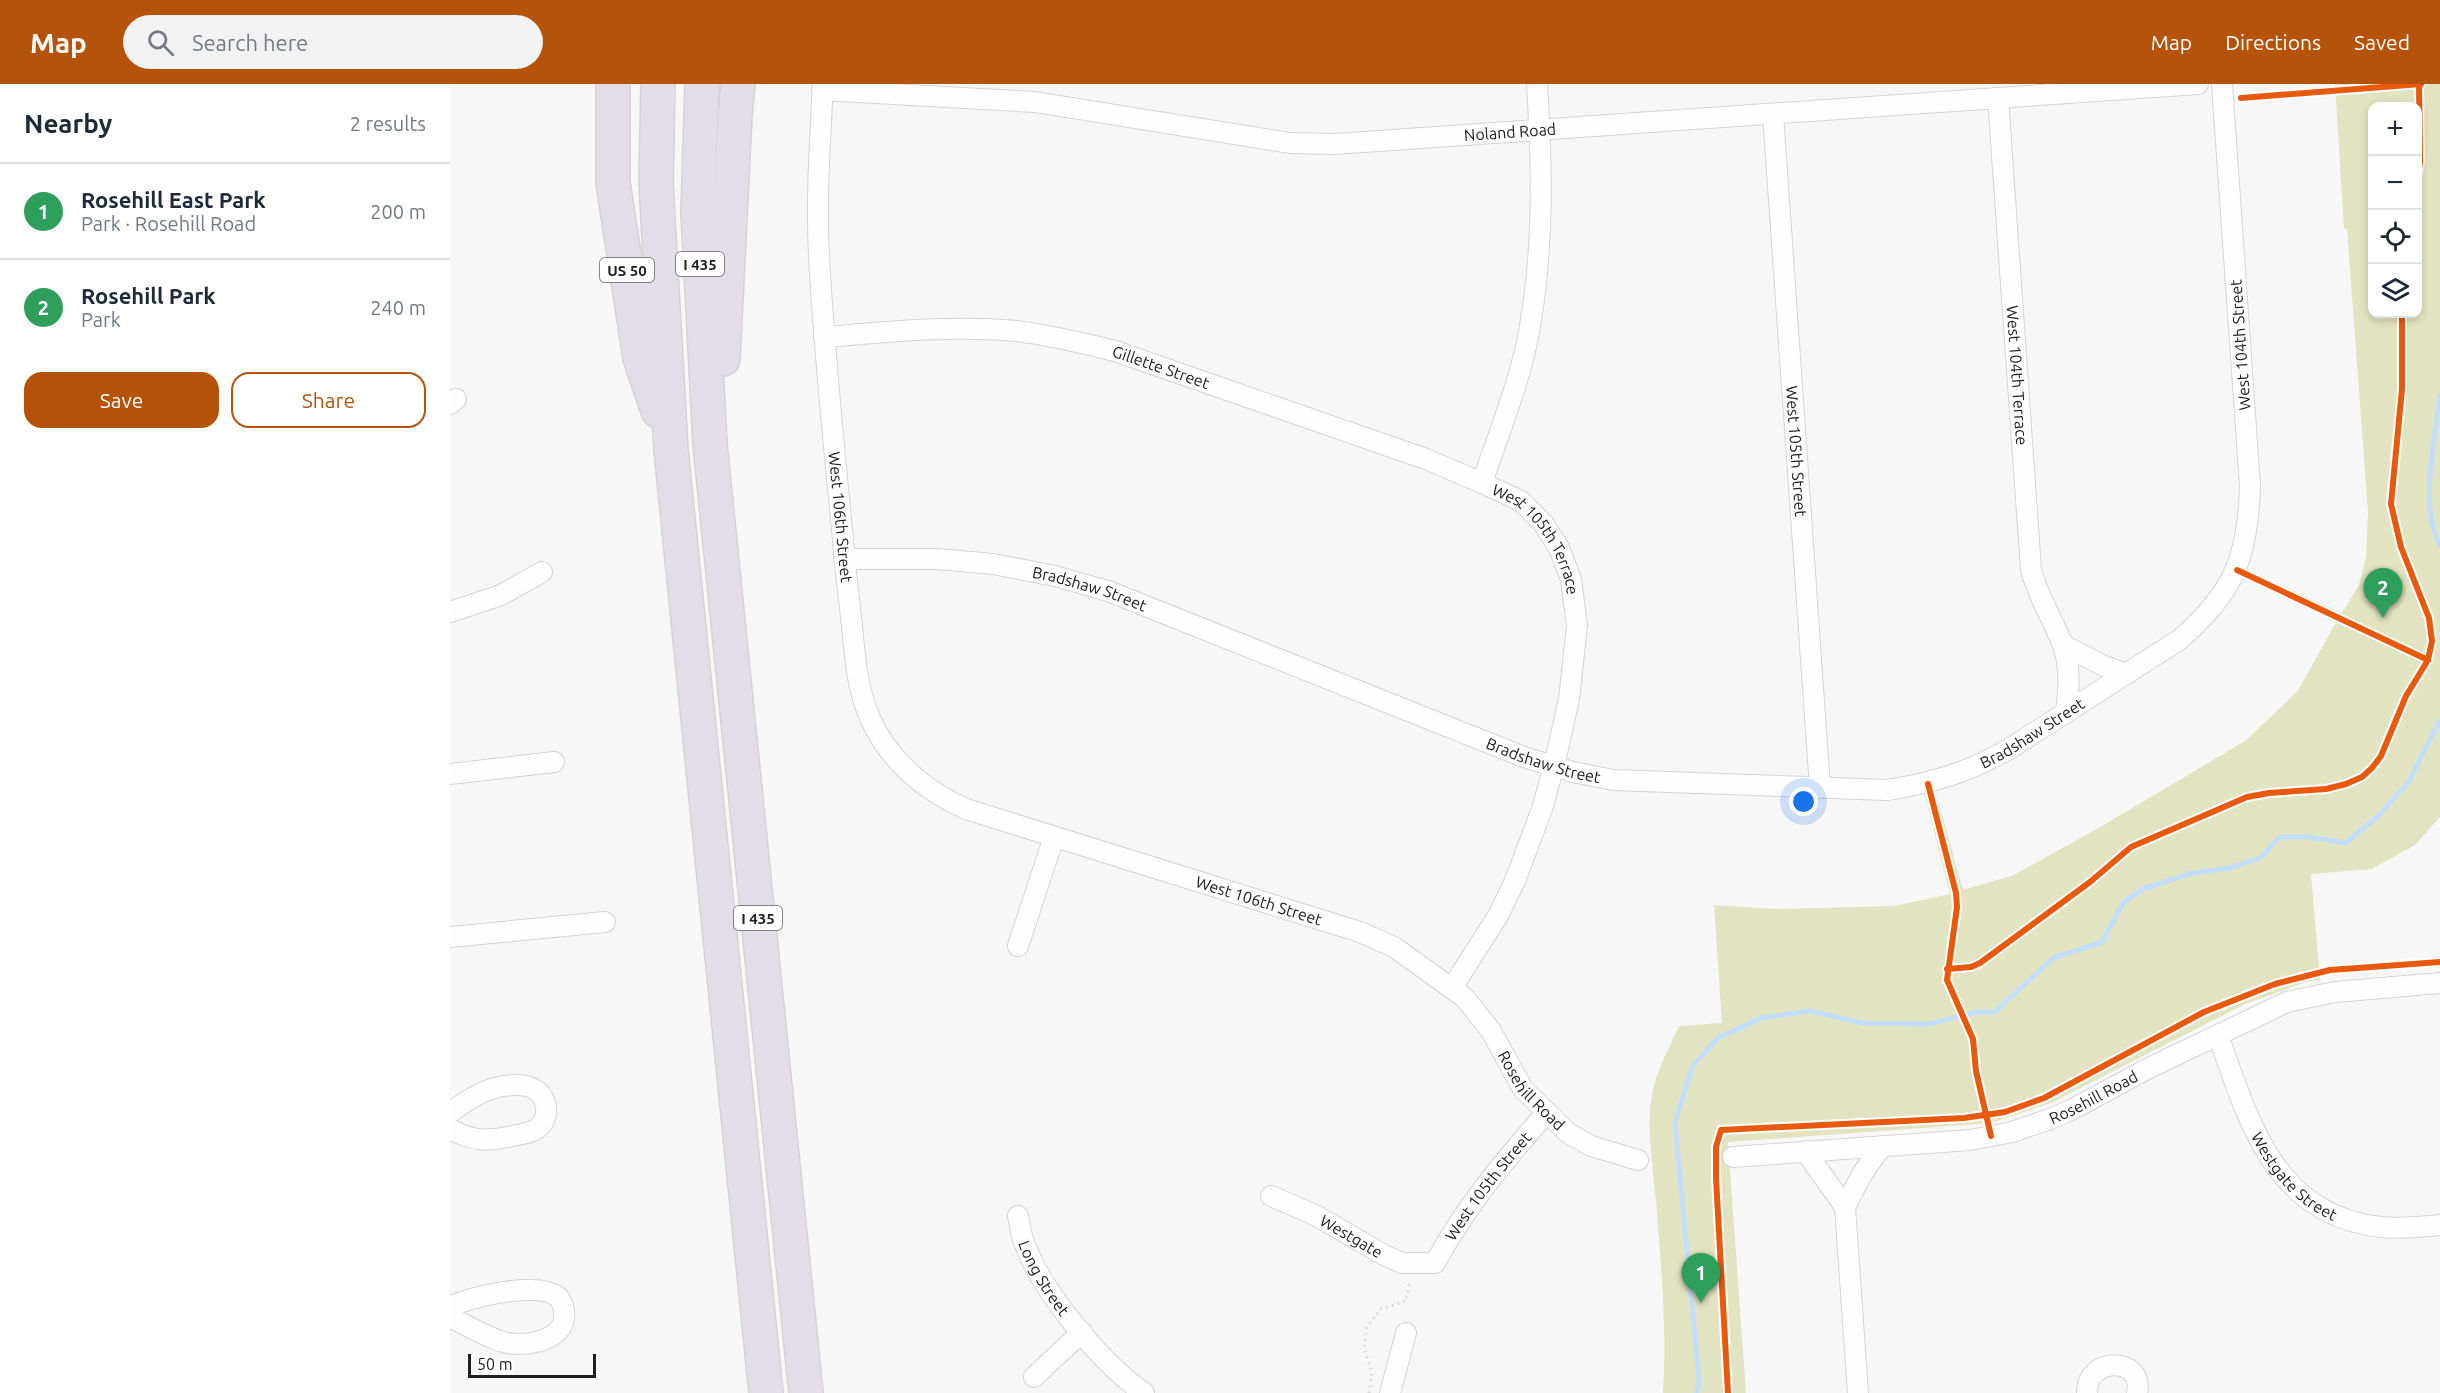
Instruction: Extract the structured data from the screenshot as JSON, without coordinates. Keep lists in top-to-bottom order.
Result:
{
  "streets": {
    "highway": ["I 435", "US 50"],
    "street": [
      "Noland Road",
      "West 104th Street",
      "Gillette Street",
      "West 104th Terrace",
      "West 105th Street",
      "West 106th Street",
      "West 105th Terrace",
      "Bradshaw Street",
      "Rosehill Road",
      "Westgate Street",
      "Westgate",
      "Long Street"
    ]
  },
  "crossings": [
    ["Noland Road", "West 104th Terrace"],
    ["Noland Road", "West 105th Street"],
    ["Noland Road", "West 106th Street"],
    ["Noland Road", "West 105th Terrace"],
    ["I 435", "US 50"],
    ["West 104th Street", "Bradshaw Street"],
    ["Gillette Street", "West 106th Street"],
    ["Gillette Street", "West 105th Terrace"],
    ["West 104th Terrace", "Bradshaw Street"],
    ["West 105th Street", "Bradshaw Street"],
    ["West 105th Street", "Rosehill Road"],
    ["West 105th Street", "Westgate"],
    ["West 106th Street", "West 105th Terrace"],
    ["West 106th Street", "Bradshaw Street"],
    ["West 106th Street", "Rosehill Road"],
    ["West 105th Terrace", "Bradshaw Street"],
    ["West 105th Terrace", "Rosehill Road"],
    ["Rosehill Road", "Westgate Street"]
  ],
  "scale_bar": "50 m",
  "page": {
    "header": "Map",
    "search": "Search here",
    "nav": ["Map", "Directions", "Saved"],
    "heading": ["Nearby", "2 results"],
    "map_buttons": ["+", "−"],
    "list": [
      {
        "mark": "1",
        "name": "Rosehill East Park",
        "note": "Park · Rosehill Road",
        "value": "200 m"
      },
      {
        "mark": "2",
        "name": "Rosehill Park",
        "note": "Park",
        "value": "240 m"
      }
    ],
    "buttons": ["Save", "Share"],
    "pins": ["2", "1"],
    "scale": "50 m"
  }
}
